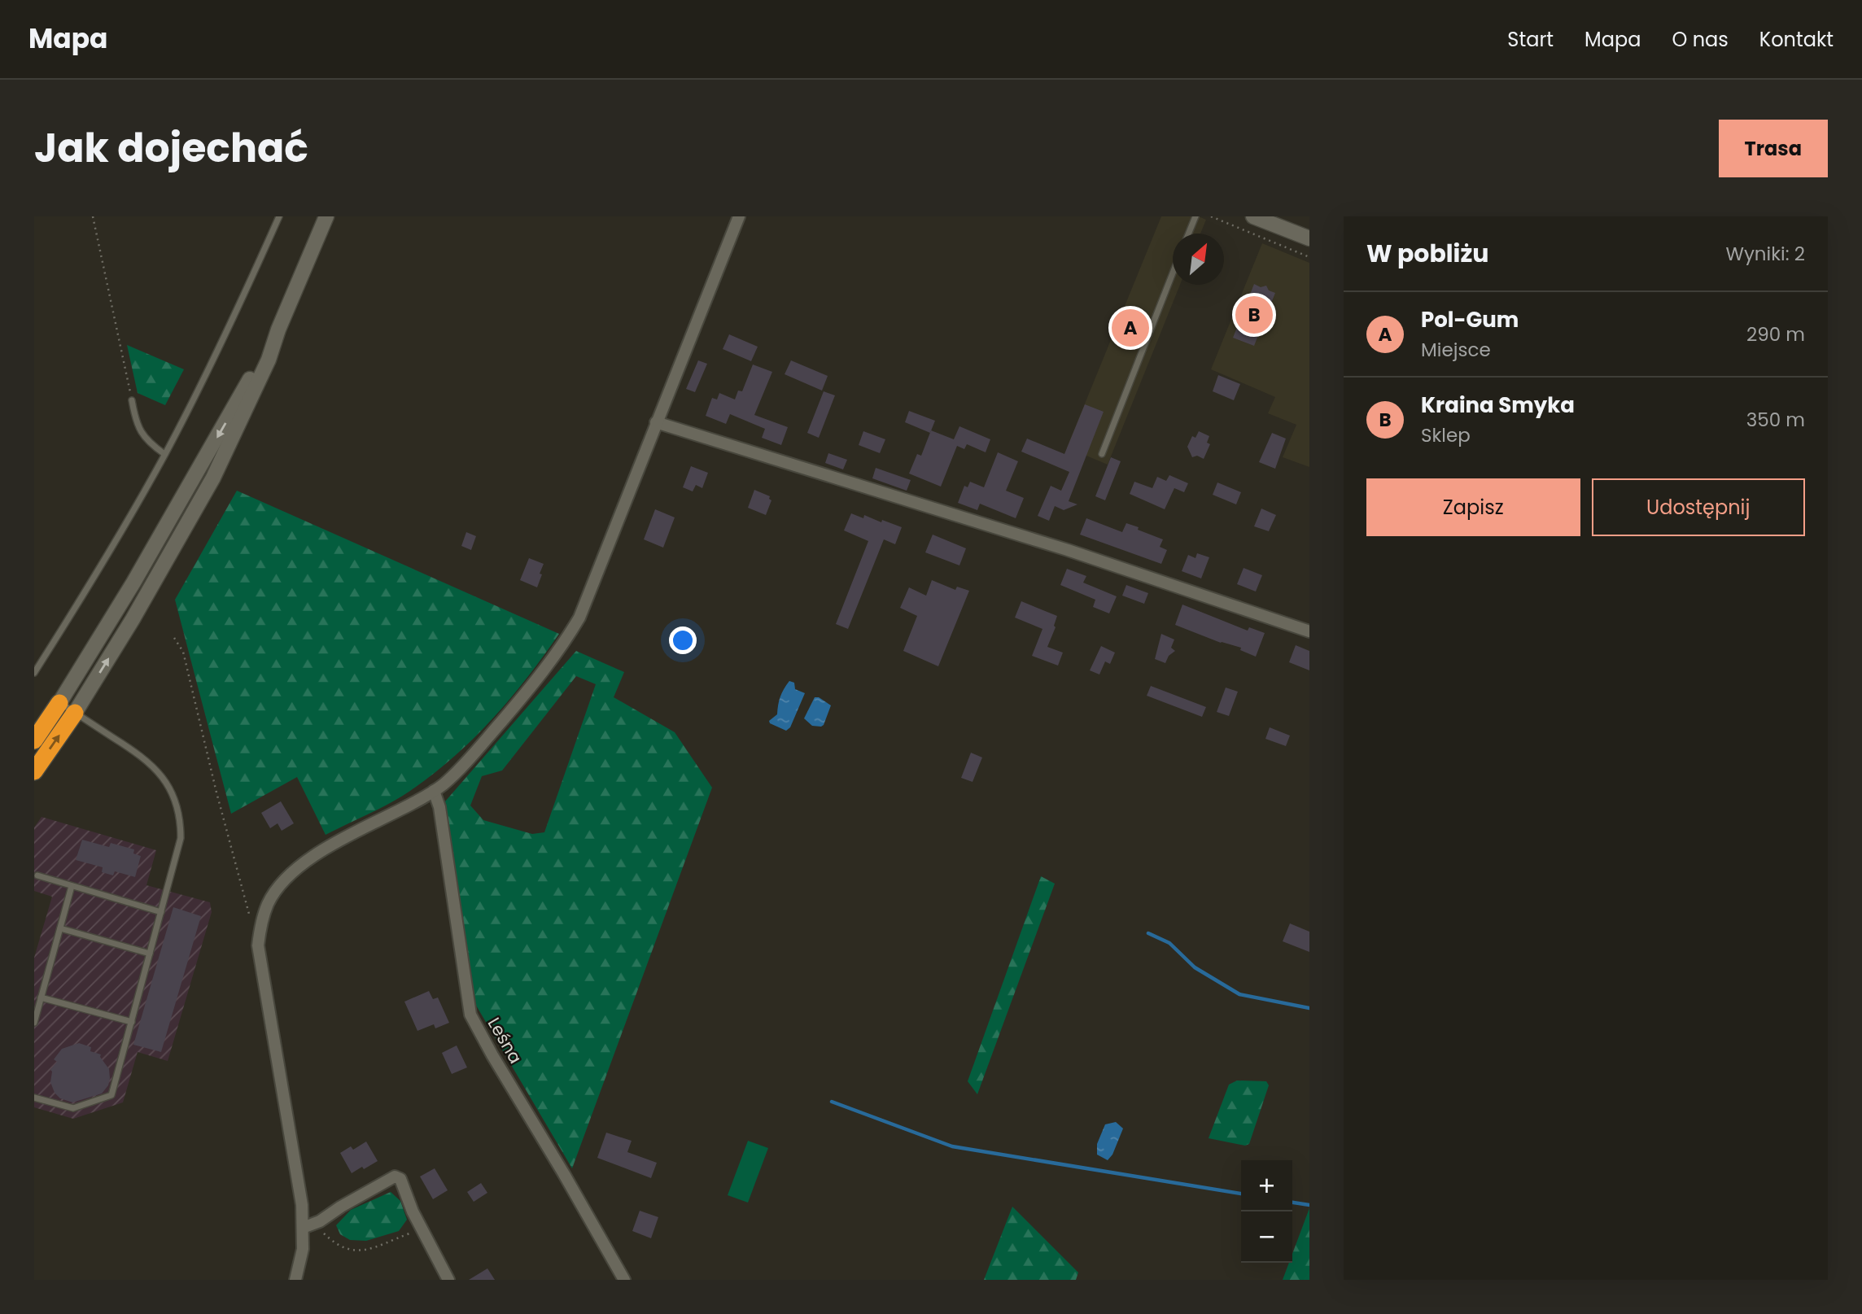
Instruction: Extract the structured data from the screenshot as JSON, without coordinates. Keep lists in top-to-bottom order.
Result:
{
  "streets": {
    "street": ["Leśna"]
  },
  "north": "top right",
  "page": {
    "header": "Mapa",
    "nav": [
      "Start",
      "Mapa",
      "O nas",
      "Kontakt"
    ],
    "title": "Jak dojechać",
    "buttons": [
      "Trasa",
      ["Zapisz", "Udostępnij"]
    ],
    "heading": ["W pobliżu", "Wyniki: 2"],
    "list": [
      {
        "mark": "A",
        "name": "Pol-Gum",
        "note": "Miejsce",
        "value": "290 m"
      },
      {
        "mark": "B",
        "name": "Kraina Smyka",
        "note": "Sklep",
        "value": "350 m"
      }
    ],
    "pins": ["B", "A"],
    "map_buttons": ["+", "−"]
  }
}
